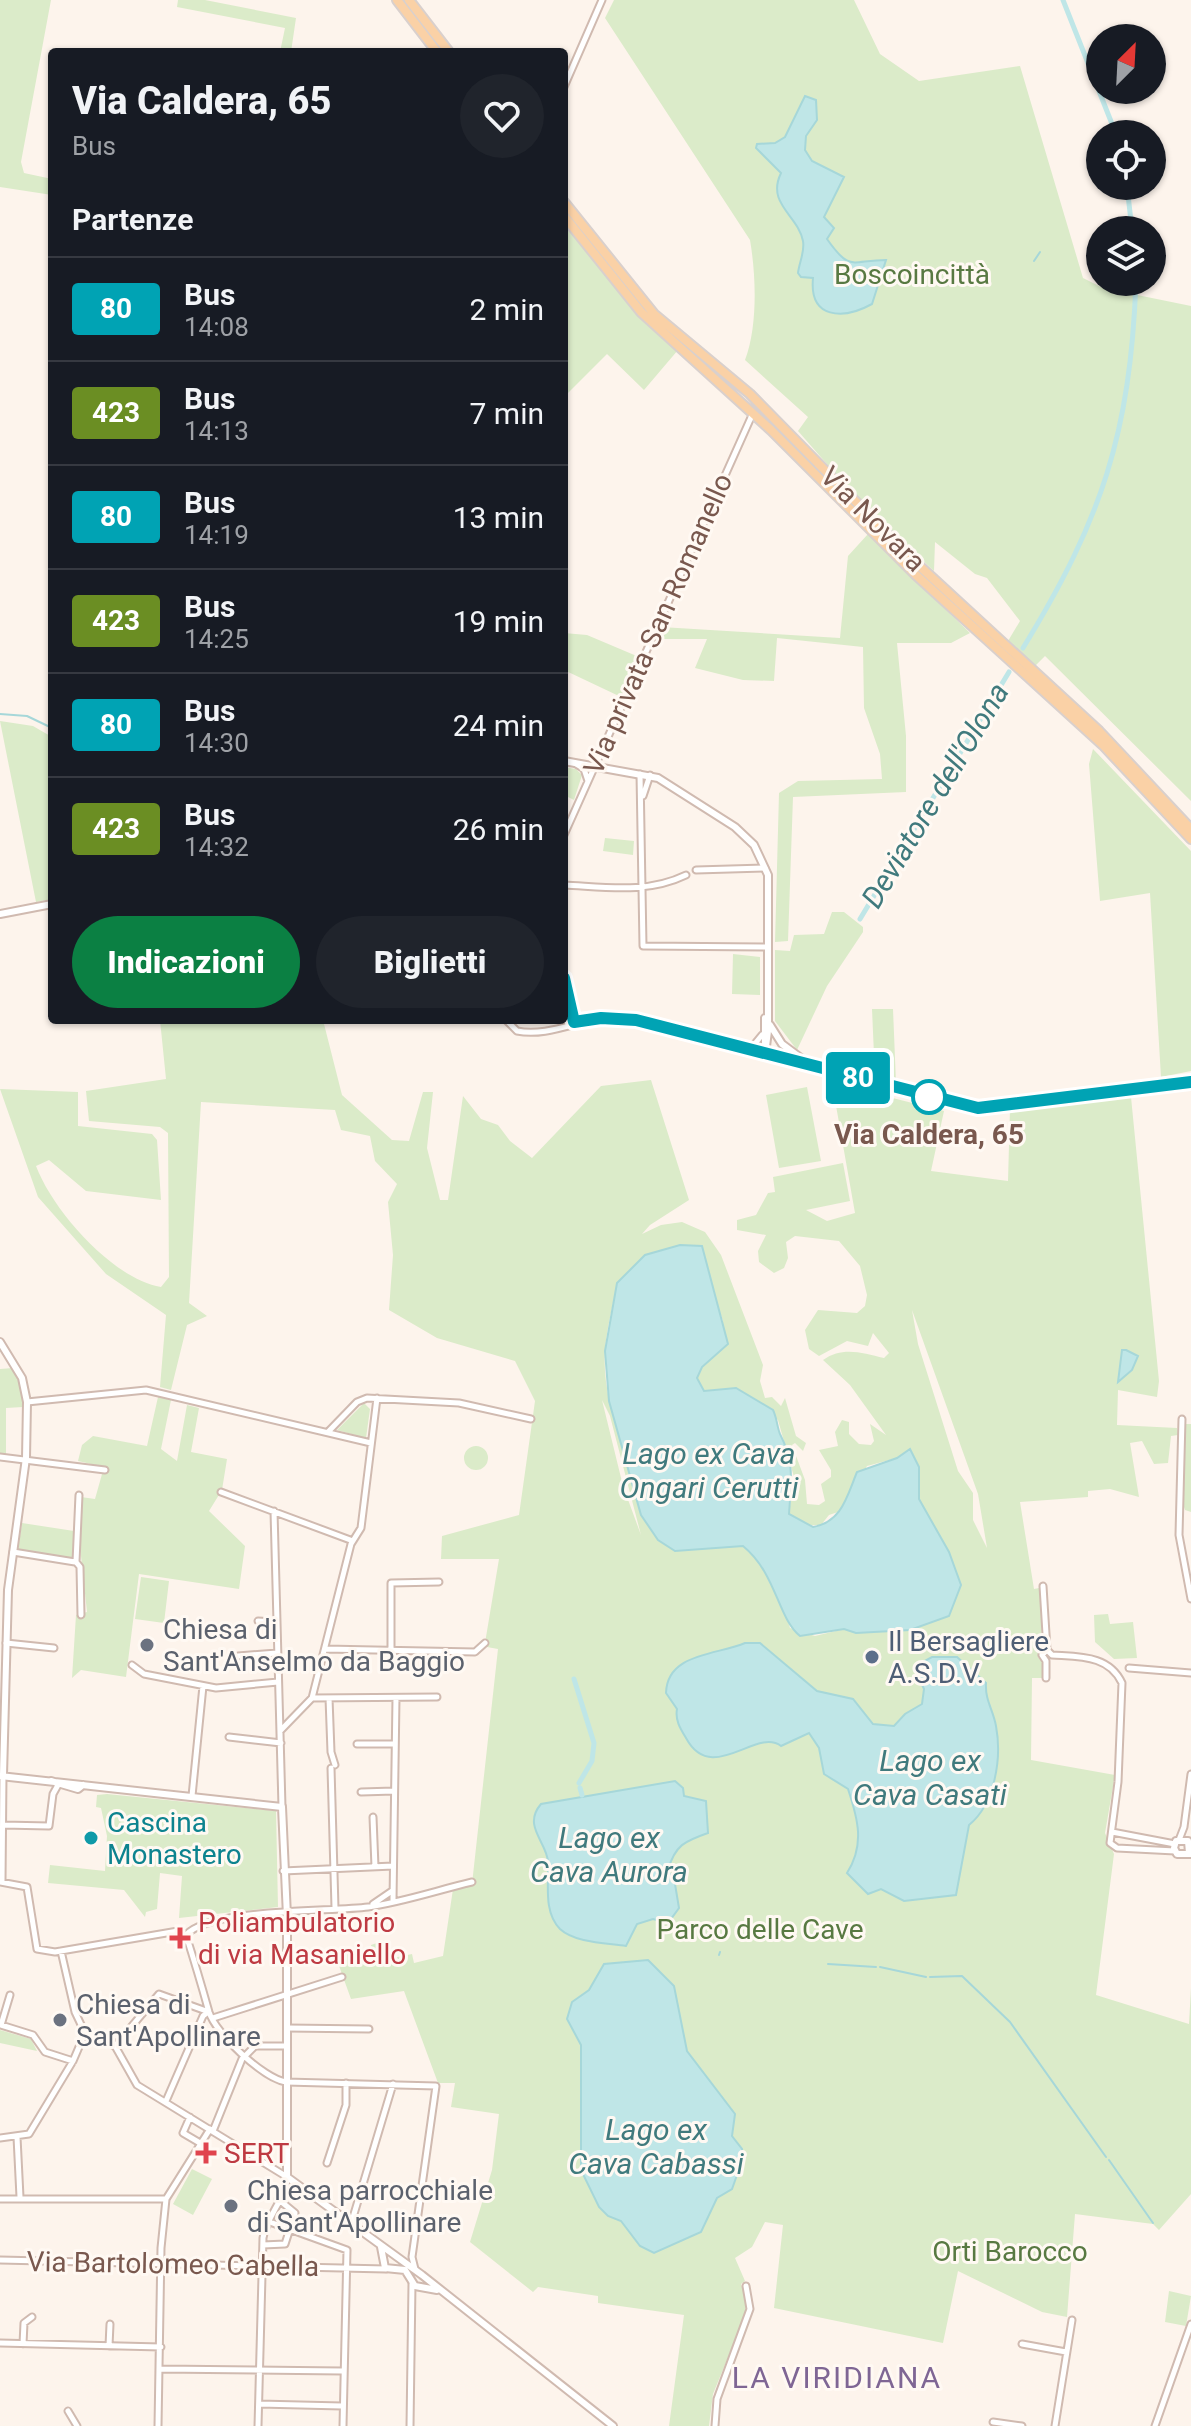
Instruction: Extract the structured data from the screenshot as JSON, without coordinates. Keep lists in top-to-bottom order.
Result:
{
  "streets": {
    "main road": ["Via Novara"],
    "street": ["Via privata San Romanello", "Via Bartolomeo Cabella"]
  },
  "crossings": [
    ["Via Novara", "Via privata San Romanello"]
  ],
  "districts": ["LA VIRIDIANA"],
  "water": [
    "Deviatore dell'Olona",
    "Lago ex Cava Ongari Cerutti",
    "Lago ex Cava Casati",
    "Lago ex Cava Aurora",
    "Lago ex Cava Cabassi"
  ],
  "parks": ["Boscoincittà", "Parco delle Cave", "Orti Barocco"],
  "places": {
    "other": [
      "Via Caldera, 65",
      "Chiesa di Sant'Anselmo da Baggio",
      "Il Bersagliere A.S.D.V.",
      "Cascina Monastero",
      "Chiesa di Sant'Apollinare",
      "Chiesa parrocchiale di Sant'Apollinare"
    ],
    "health": ["Poliambulatorio di via Masaniello", "SERT"]
  },
  "lines": ["bus line 80"],
  "north": "top right",
  "page": {
    "on_map": "80",
    "heading": [
      ["Via Caldera, 65", "Bus"],
      "Partenze"
    ],
    "list": [
      {
        "mark": "80",
        "name": "Bus",
        "note": "14:08",
        "value": "2 min"
      },
      {
        "mark": "423",
        "name": "Bus",
        "note": "14:13",
        "value": "7 min"
      },
      {
        "mark": "80",
        "name": "Bus",
        "note": "14:19",
        "value": "13 min"
      },
      {
        "mark": "423",
        "name": "Bus",
        "note": "14:25",
        "value": "19 min"
      },
      {
        "mark": "80",
        "name": "Bus",
        "note": "14:30",
        "value": "24 min"
      },
      {
        "mark": "423",
        "name": "Bus",
        "note": "14:32",
        "value": "26 min"
      }
    ],
    "buttons": ["Indicazioni", "Biglietti"]
  }
}
